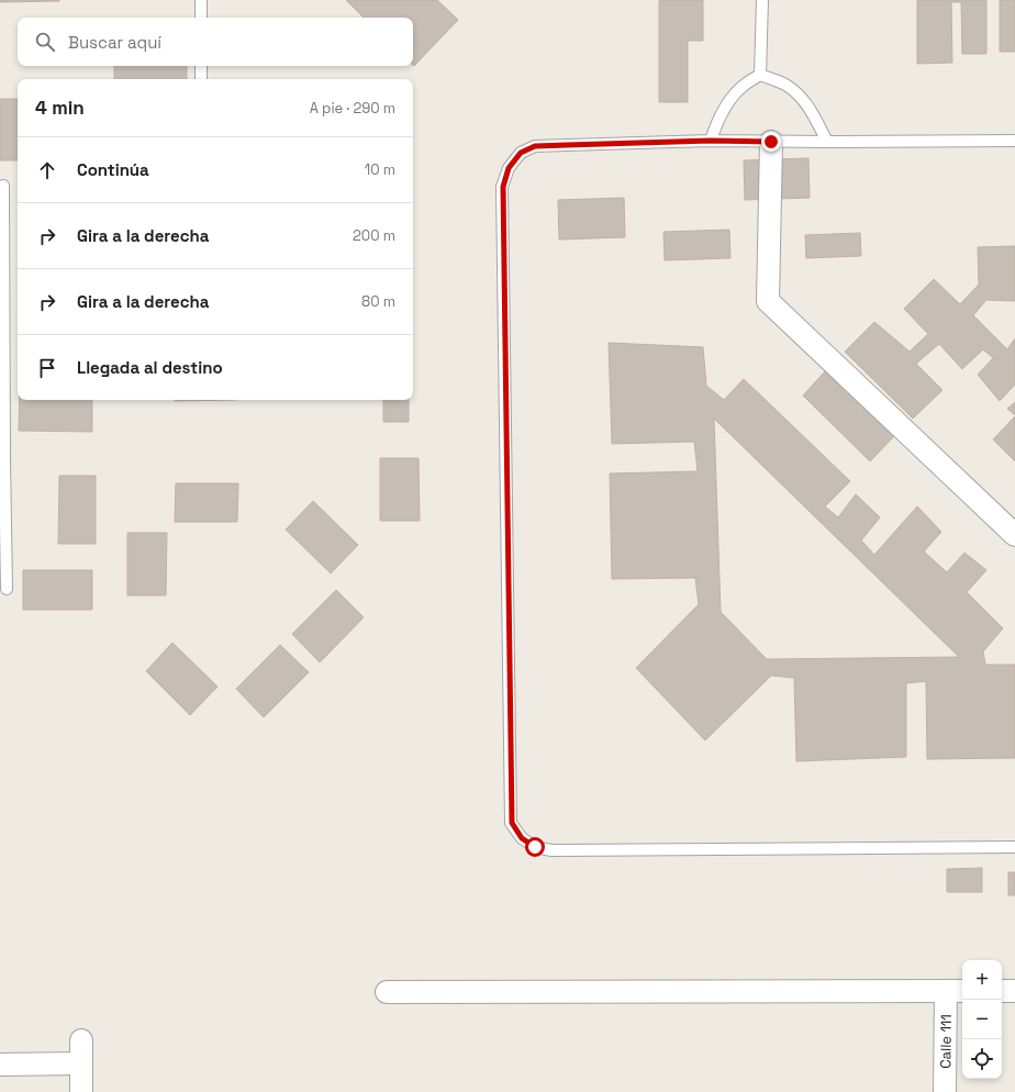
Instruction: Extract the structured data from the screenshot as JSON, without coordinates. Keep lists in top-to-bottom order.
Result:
{
  "streets": {
    "street": ["Calle 111"]
  },
  "page": {
    "search": "Buscar aquí",
    "heading": ["4 min", "A pie · 290 m"],
    "list": [
      ["Continúa", "10 m"],
      ["Gira a la derecha", "200 m"],
      ["Gira a la derecha", "80 m"],
      "Llegada al destino"
    ],
    "map_buttons": ["+", "−"]
  }
}
